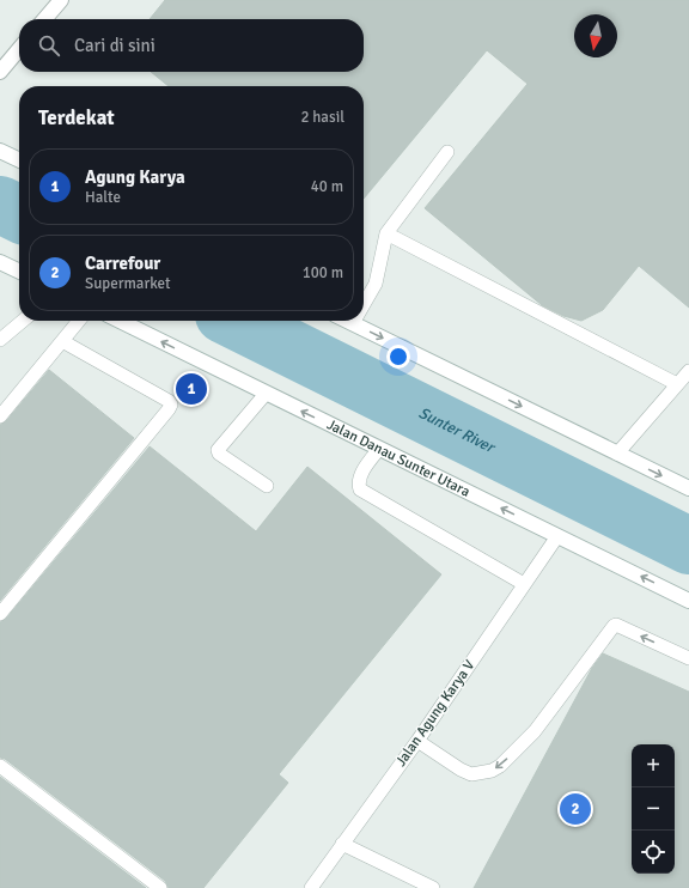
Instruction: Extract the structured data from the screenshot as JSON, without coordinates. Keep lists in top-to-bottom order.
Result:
{
  "streets": {
    "main road": ["Jalan Danau Sunter Utara"],
    "lane": ["Jalan Agung Karya V"]
  },
  "crossings": [
    ["Jalan Danau Sunter Utara", "Jalan Agung Karya V"]
  ],
  "water": ["Sunter River"],
  "north": "bottom",
  "page": {
    "search": "Cari di sini",
    "heading": ["Terdekat", "2 hasil"],
    "list": [
      {
        "mark": "1",
        "name": "Agung Karya",
        "note": "Halte",
        "value": "40 m"
      },
      {
        "mark": "2",
        "name": "Carrefour",
        "note": "Supermarket",
        "value": "100 m"
      }
    ],
    "pins": ["1", "2"],
    "map_buttons": ["+", "−"]
  }
}
